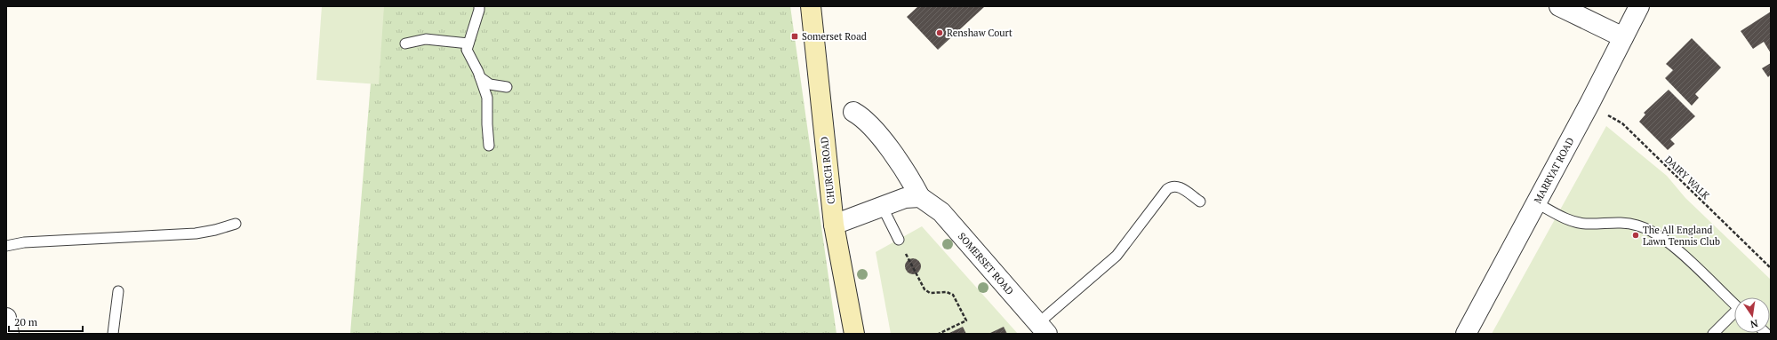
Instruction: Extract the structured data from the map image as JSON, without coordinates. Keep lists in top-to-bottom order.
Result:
{
  "streets": {
    "street": ["CHURCH ROAD", "MARRYAT ROAD", "SOMERSET ROAD"],
    "path": ["DAIRY WALK"]
  },
  "crossings": [
    ["MARRYAT ROAD", "DAIRY WALK"]
  ],
  "places": {
    "other": ["Renshaw Court", "The All England Lawn Tennis Club"],
    "transit": ["Somerset Road"]
  },
  "scale_bar": "20 m",
  "north": "bottom"
}
